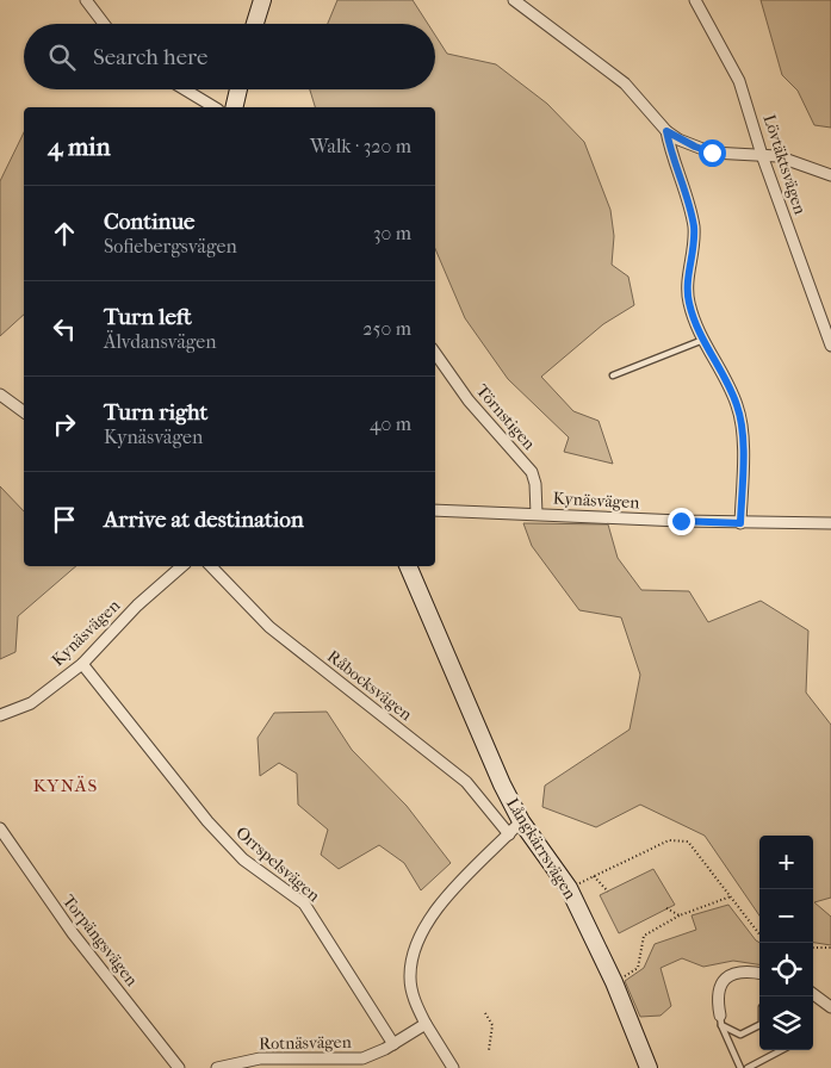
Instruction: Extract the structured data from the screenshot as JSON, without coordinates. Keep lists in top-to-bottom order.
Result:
{
  "streets": {
    "street": [
      "Lövtäktsvägen",
      "Törnstigen",
      "Kynäsvägen",
      "Råbocksvägen",
      "Långkärrsvägen",
      "Orrspelsvägen",
      "Torpängsvägen",
      "Rotnäsvägen"
    ]
  },
  "crossings": [
    ["Törnstigen", "Kynäsvägen"],
    ["Kynäsvägen", "Orrspelsvägen"],
    ["Orrspelsvägen", "Rotnäsvägen"]
  ],
  "districts": ["KYNÄS"],
  "page": {
    "search": "Search here",
    "heading": ["4 min", "Walk · 320 m"],
    "list": [
      ["Continue", "Sofiebergsvägen", "30 m"],
      ["Turn left", "Älvdansvägen", "250 m"],
      ["Turn right", "Kynäsvägen", "40 m"],
      "Arrive at destination"
    ],
    "map_buttons": ["+", "−"]
  }
}
